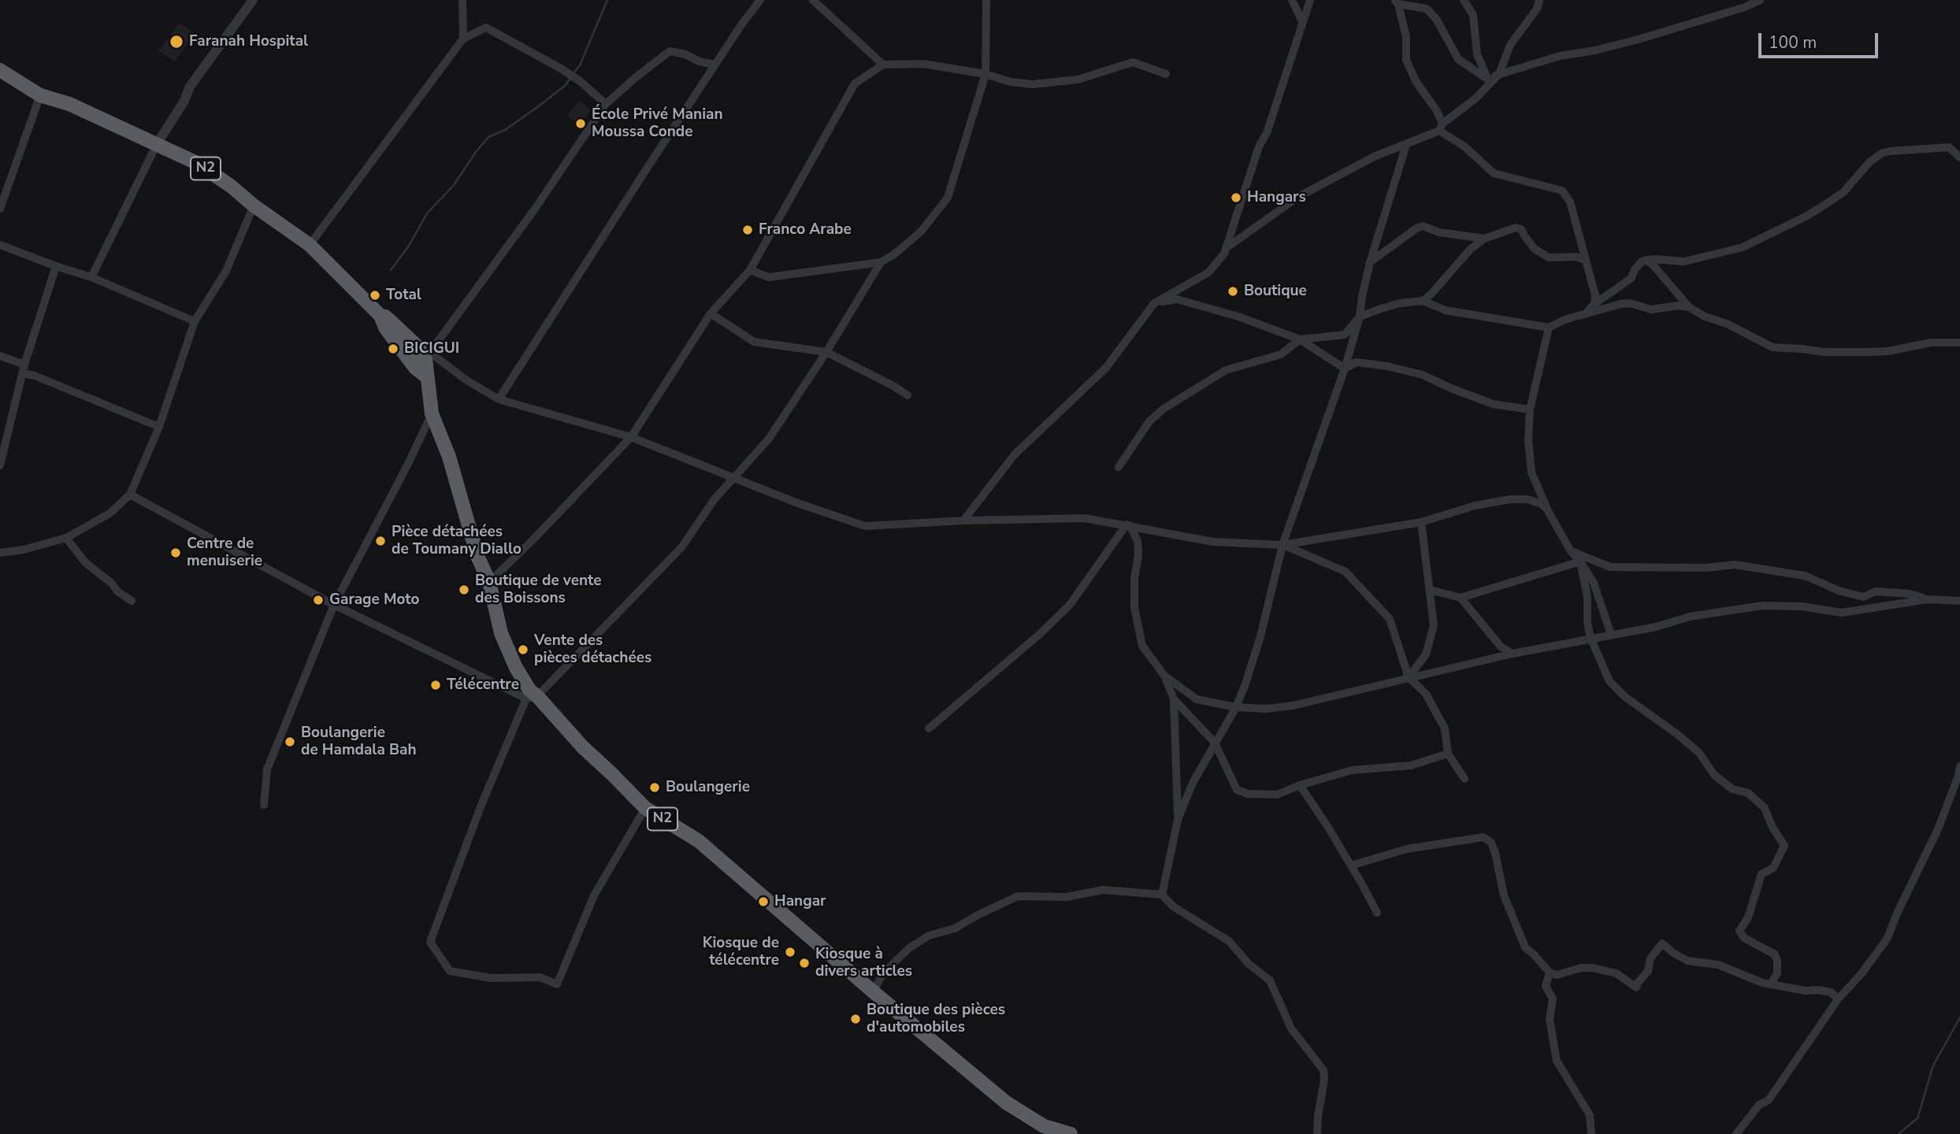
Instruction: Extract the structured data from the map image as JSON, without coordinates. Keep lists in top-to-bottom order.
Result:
{
  "streets": {
    "highway": ["N2"]
  },
  "places": [
    "Faranah Hospital",
    "École Privé Manian Moussa Conde",
    "Hangars",
    "Franco Arabe",
    "Boutique",
    "Total",
    "BICIGUI",
    "Pièce détachées de Toumany Diallo",
    "Centre de menuiserie",
    "Boutique de vente des Boissons",
    "Garage Moto",
    "Vente des pièces détachées",
    "Télécentre",
    "Boulangerie de Hamdala Bah",
    "Boulangerie",
    "Hangar",
    "Kiosque de télécentre",
    "Kiosque à divers articles",
    "Boutique des pièces d'automobiles"
  ],
  "scale_bar": "100 m"
}
